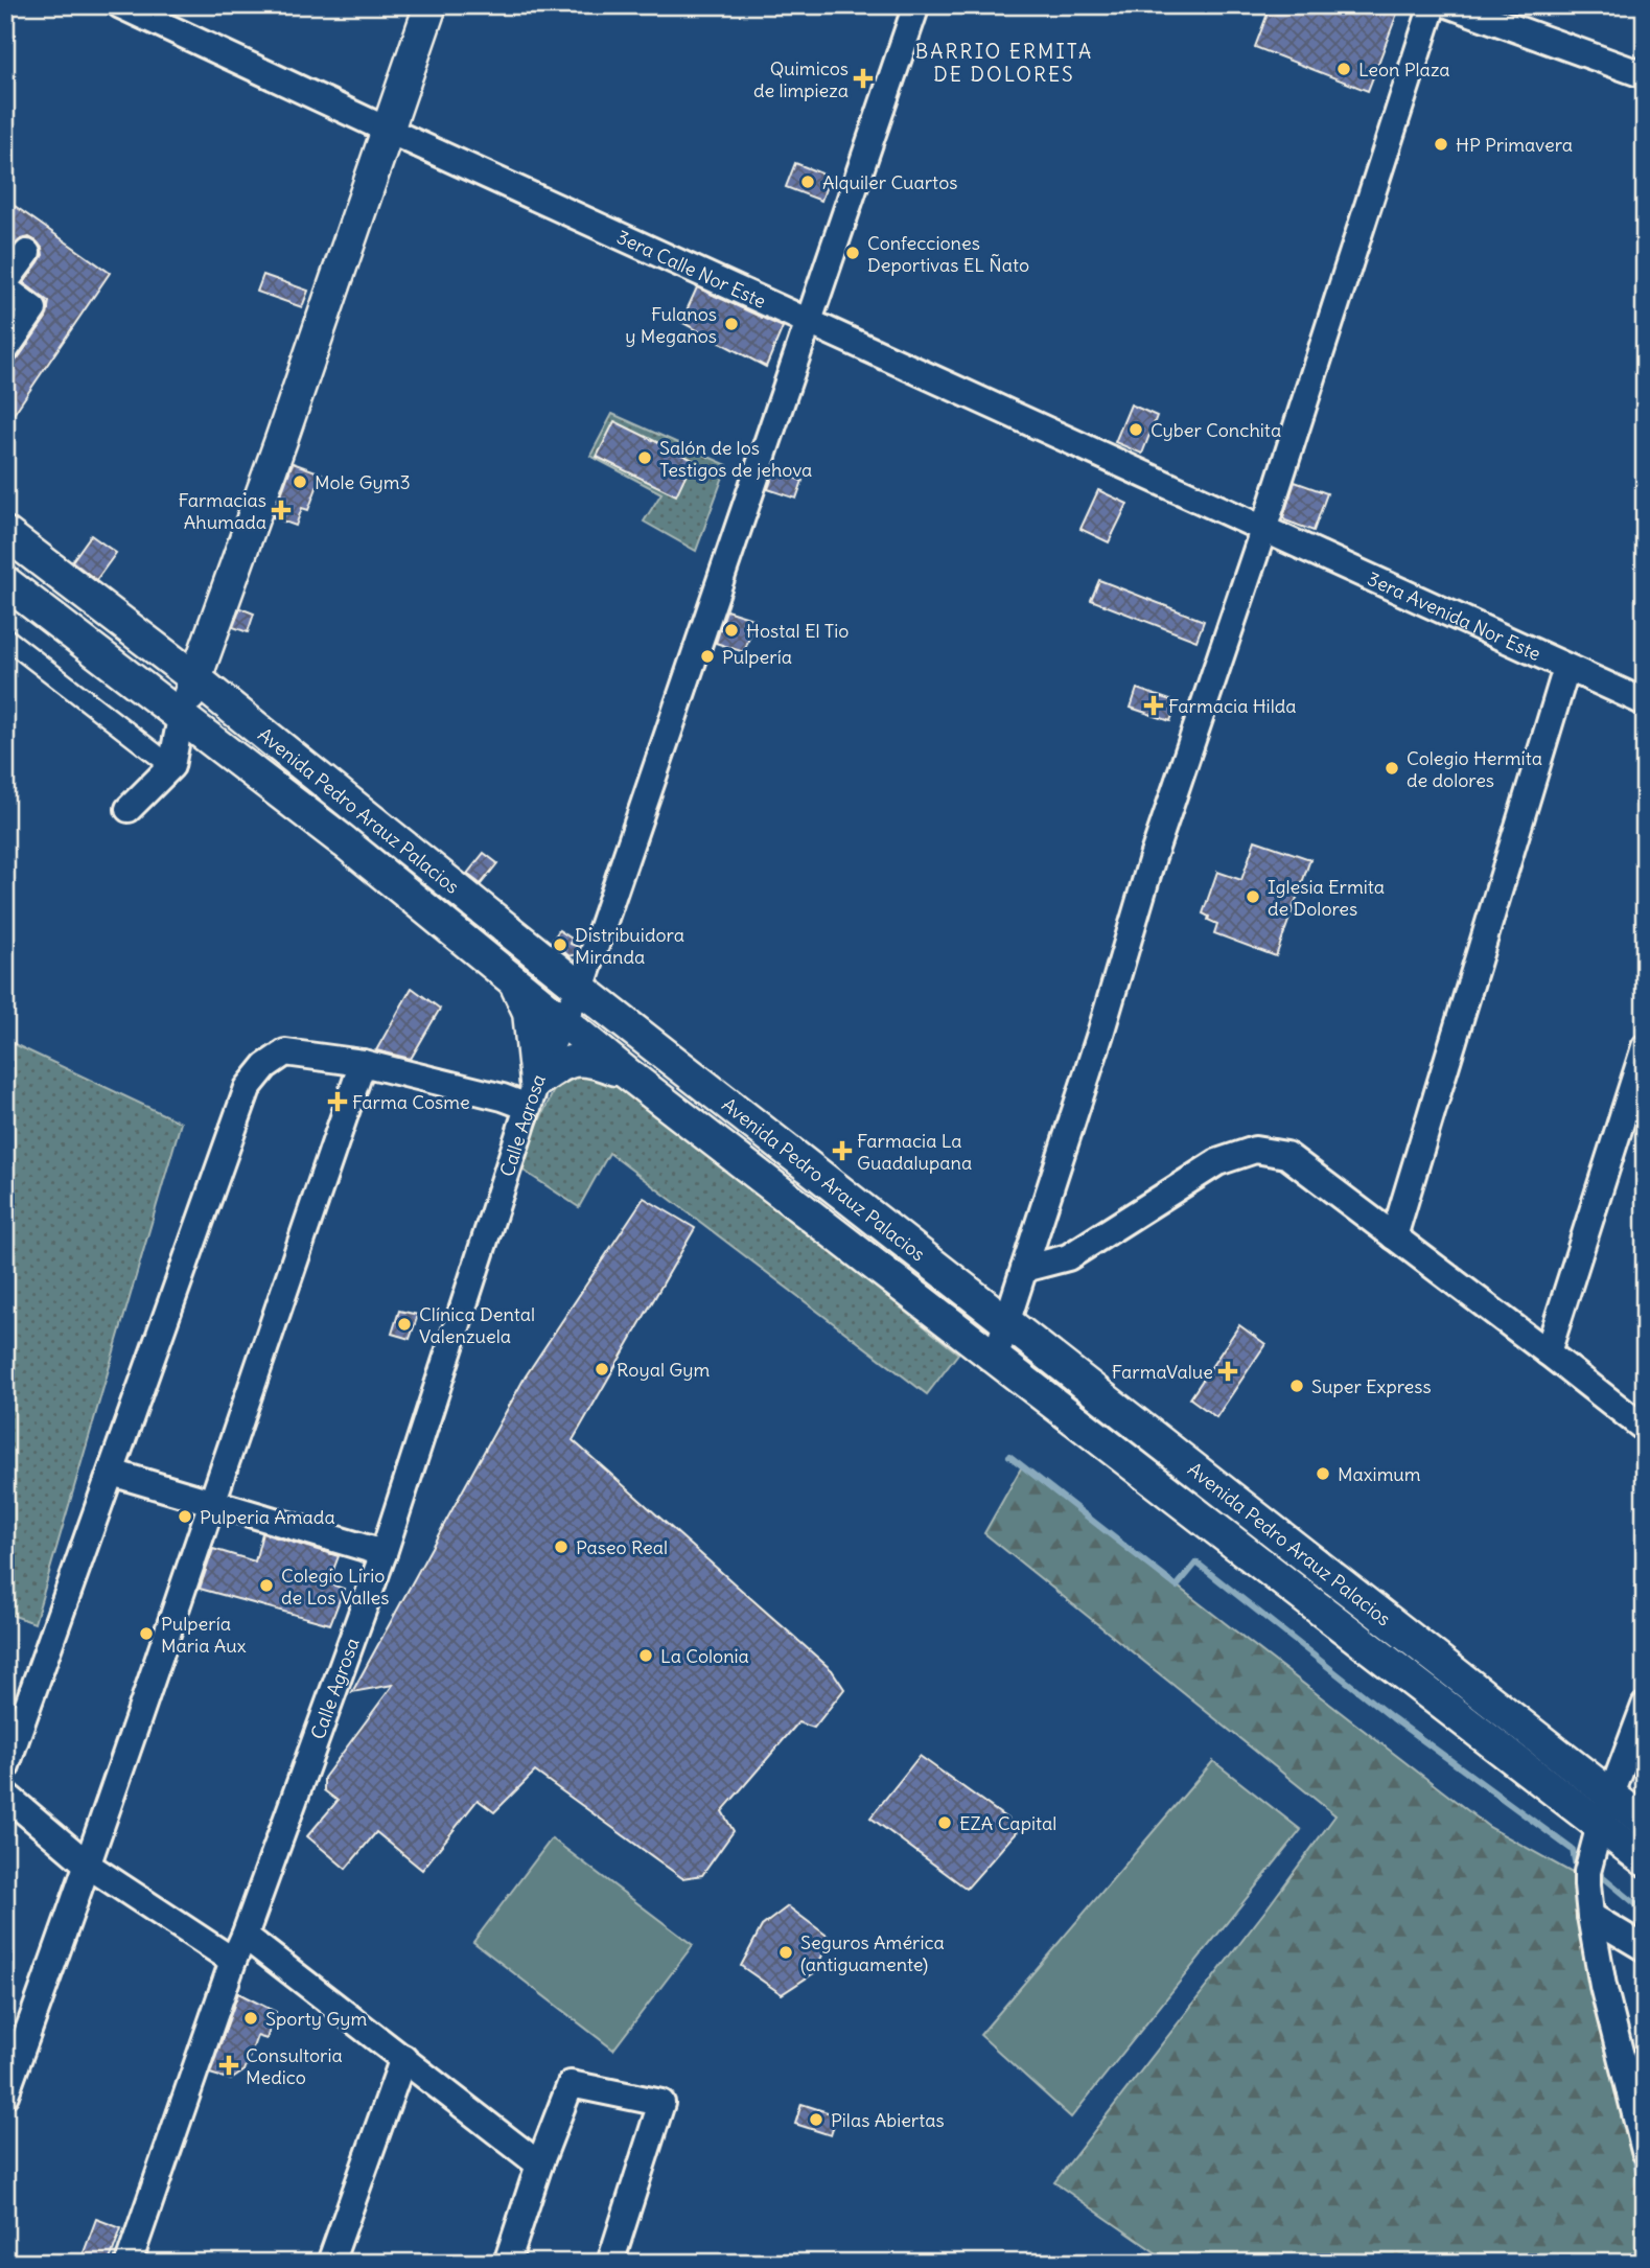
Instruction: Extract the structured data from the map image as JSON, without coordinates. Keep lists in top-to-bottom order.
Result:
{
  "streets": {
    "street": [
      "3era Calle Nor Este",
      "3era Avenida Nor Este",
      "Avenida Pedro Arauz Palacios",
      "Calle Agrosa"
    ]
  },
  "crossings": [
    ["3era Calle Nor Este", "3era Avenida Nor Este"],
    ["3era Calle Nor Este", "Calle Agrosa"],
    ["Avenida Pedro Arauz Palacios", "Calle Agrosa"]
  ],
  "districts": ["BARRIO ERMITA DE DOLORES"],
  "places": {
    "other": [
      "Leon Plaza",
      "HP Primavera",
      "Alquiler Cuartos",
      "Confecciones Deportivas EL Ñato",
      "Fulanos y Meganos",
      "Cyber Conchita",
      "Salón de los Testigos de jehova",
      "Mole Gym3",
      "Hostal El Tio",
      "Pulpería",
      "Colegio Hermita de dolores",
      "Iglesia Ermita de Dolores",
      "Distribuidora Miranda",
      "Clínica Dental Valenzuela",
      "Royal Gym",
      "Super Express",
      "Maximum",
      "Pulperia Amada",
      "Paseo Real",
      "Colegio Lirio de Los Valles",
      "Pulpería Maria Aux",
      "La Colonia",
      "EZA Capital",
      "Seguros América (antiguamente)",
      "Sporty Gym",
      "Pilas Abiertas"
    ],
    "health": [
      "Quimicos de limpieza",
      "Farmacias Ahumada",
      "Farmacia Hilda",
      "Farma Cosme",
      "Farmacia La Guadalupana",
      "FarmaValue",
      "Consultoria Medico"
    ]
  }
}
